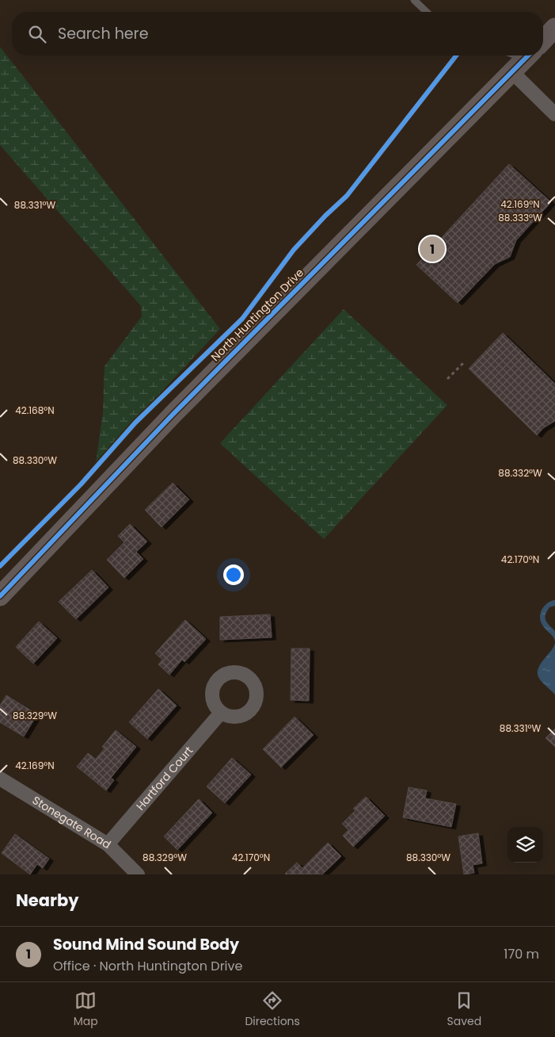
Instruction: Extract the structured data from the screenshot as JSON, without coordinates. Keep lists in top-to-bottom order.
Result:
{
  "streets": {
    "street": ["North Huntington Drive", "Hartford Court", "Stonegate Road"]
  },
  "crossings": [
    ["Hartford Court", "Stonegate Road"]
  ],
  "page": {
    "search": "Search here",
    "pins": "1",
    "heading": "Nearby",
    "list": [
      {
        "mark": "1",
        "name": "Sound Mind Sound Body",
        "note": "Office · North Huntington Drive",
        "value": "170 m"
      }
    ],
    "nav": ["Map", "Directions", "Saved"]
  },
  "coordinates": [
    "42.169°N",
    "88.331°W",
    "88.333°W",
    "42.168°N",
    "88.330°W",
    "88.332°W",
    "42.170°N",
    "88.329°W"
  ]
}
